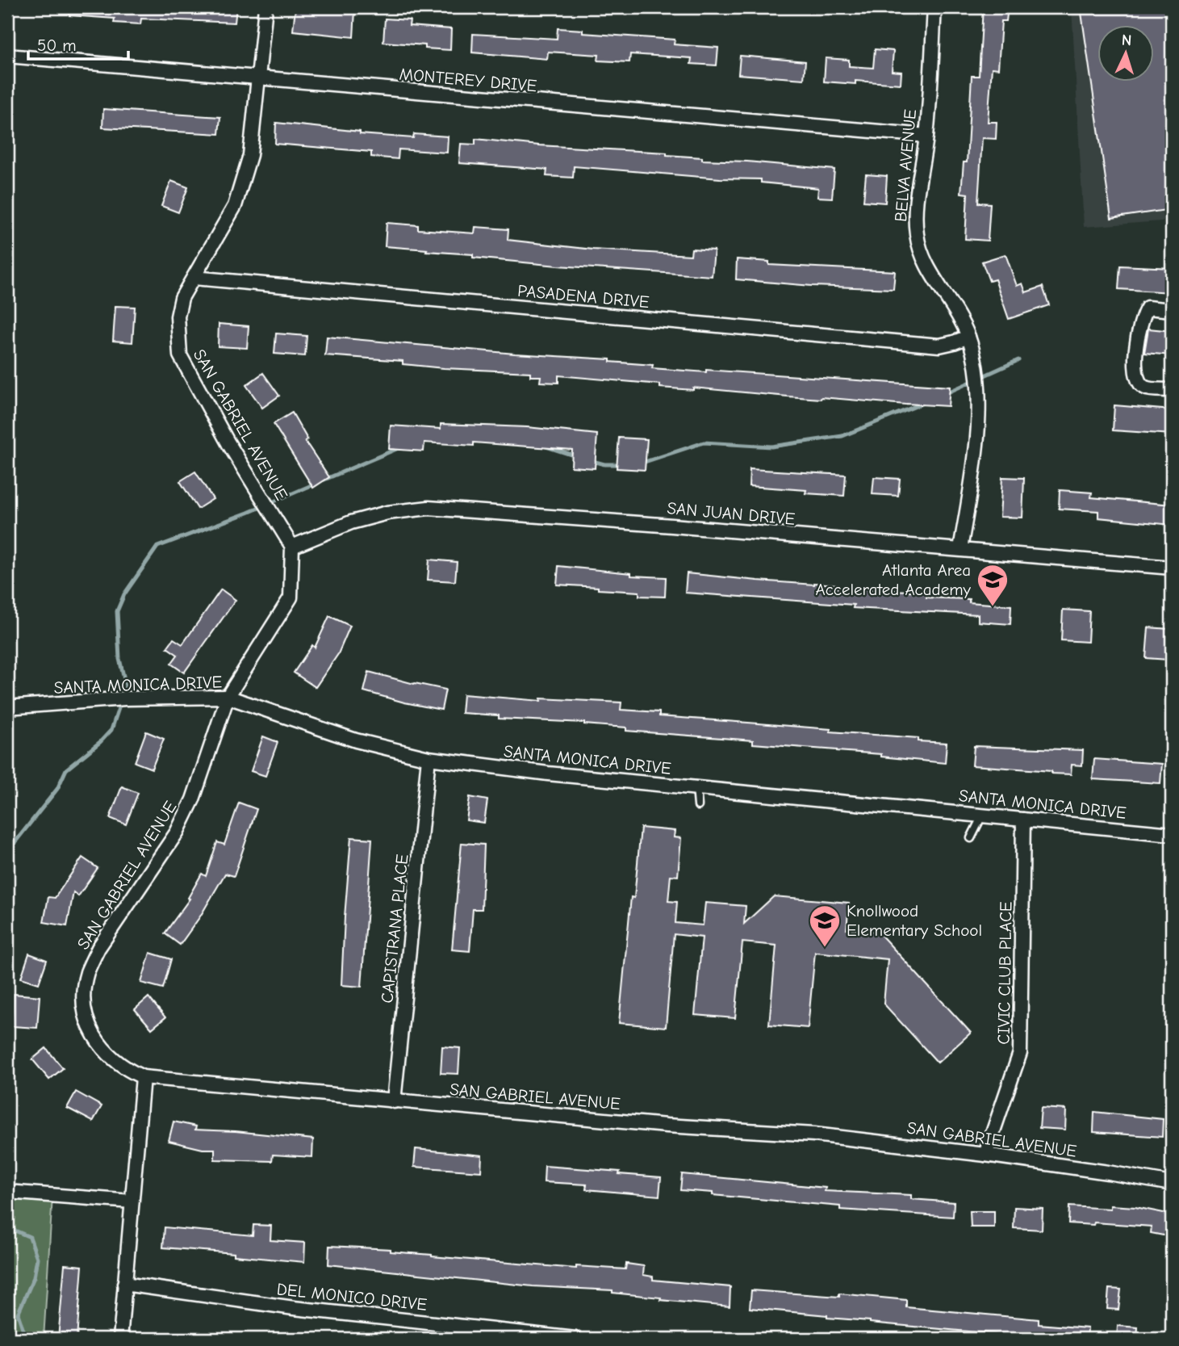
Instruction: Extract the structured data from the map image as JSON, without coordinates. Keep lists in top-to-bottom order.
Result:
{
  "streets": {
    "street": [
      "MONTEREY DRIVE",
      "BELVA AVENUE",
      "PASADENA DRIVE",
      "SAN GABRIEL AVENUE",
      "SAN JUAN DRIVE",
      "SANTA MONICA DRIVE",
      "CAPISTRANA PLACE",
      "CIVIC CLUB PLACE",
      "DEL MONICO DRIVE"
    ]
  },
  "crossings": [
    ["MONTEREY DRIVE", "BELVA AVENUE"],
    ["MONTEREY DRIVE", "SAN GABRIEL AVENUE"],
    ["BELVA AVENUE", "PASADENA DRIVE"],
    ["BELVA AVENUE", "SAN JUAN DRIVE"],
    ["PASADENA DRIVE", "SAN GABRIEL AVENUE"],
    ["SAN GABRIEL AVENUE", "SAN JUAN DRIVE"],
    ["SAN GABRIEL AVENUE", "SANTA MONICA DRIVE"],
    ["SAN GABRIEL AVENUE", "CAPISTRANA PLACE"],
    ["SAN GABRIEL AVENUE", "CIVIC CLUB PLACE"],
    ["SANTA MONICA DRIVE", "CAPISTRANA PLACE"],
    ["SANTA MONICA DRIVE", "CIVIC CLUB PLACE"]
  ],
  "places": {
    "school or university": ["Atlanta Area Accelerated Academy", "Knollwood Elementary School"]
  },
  "scale_bar": "50 m",
  "north": "top"
}
